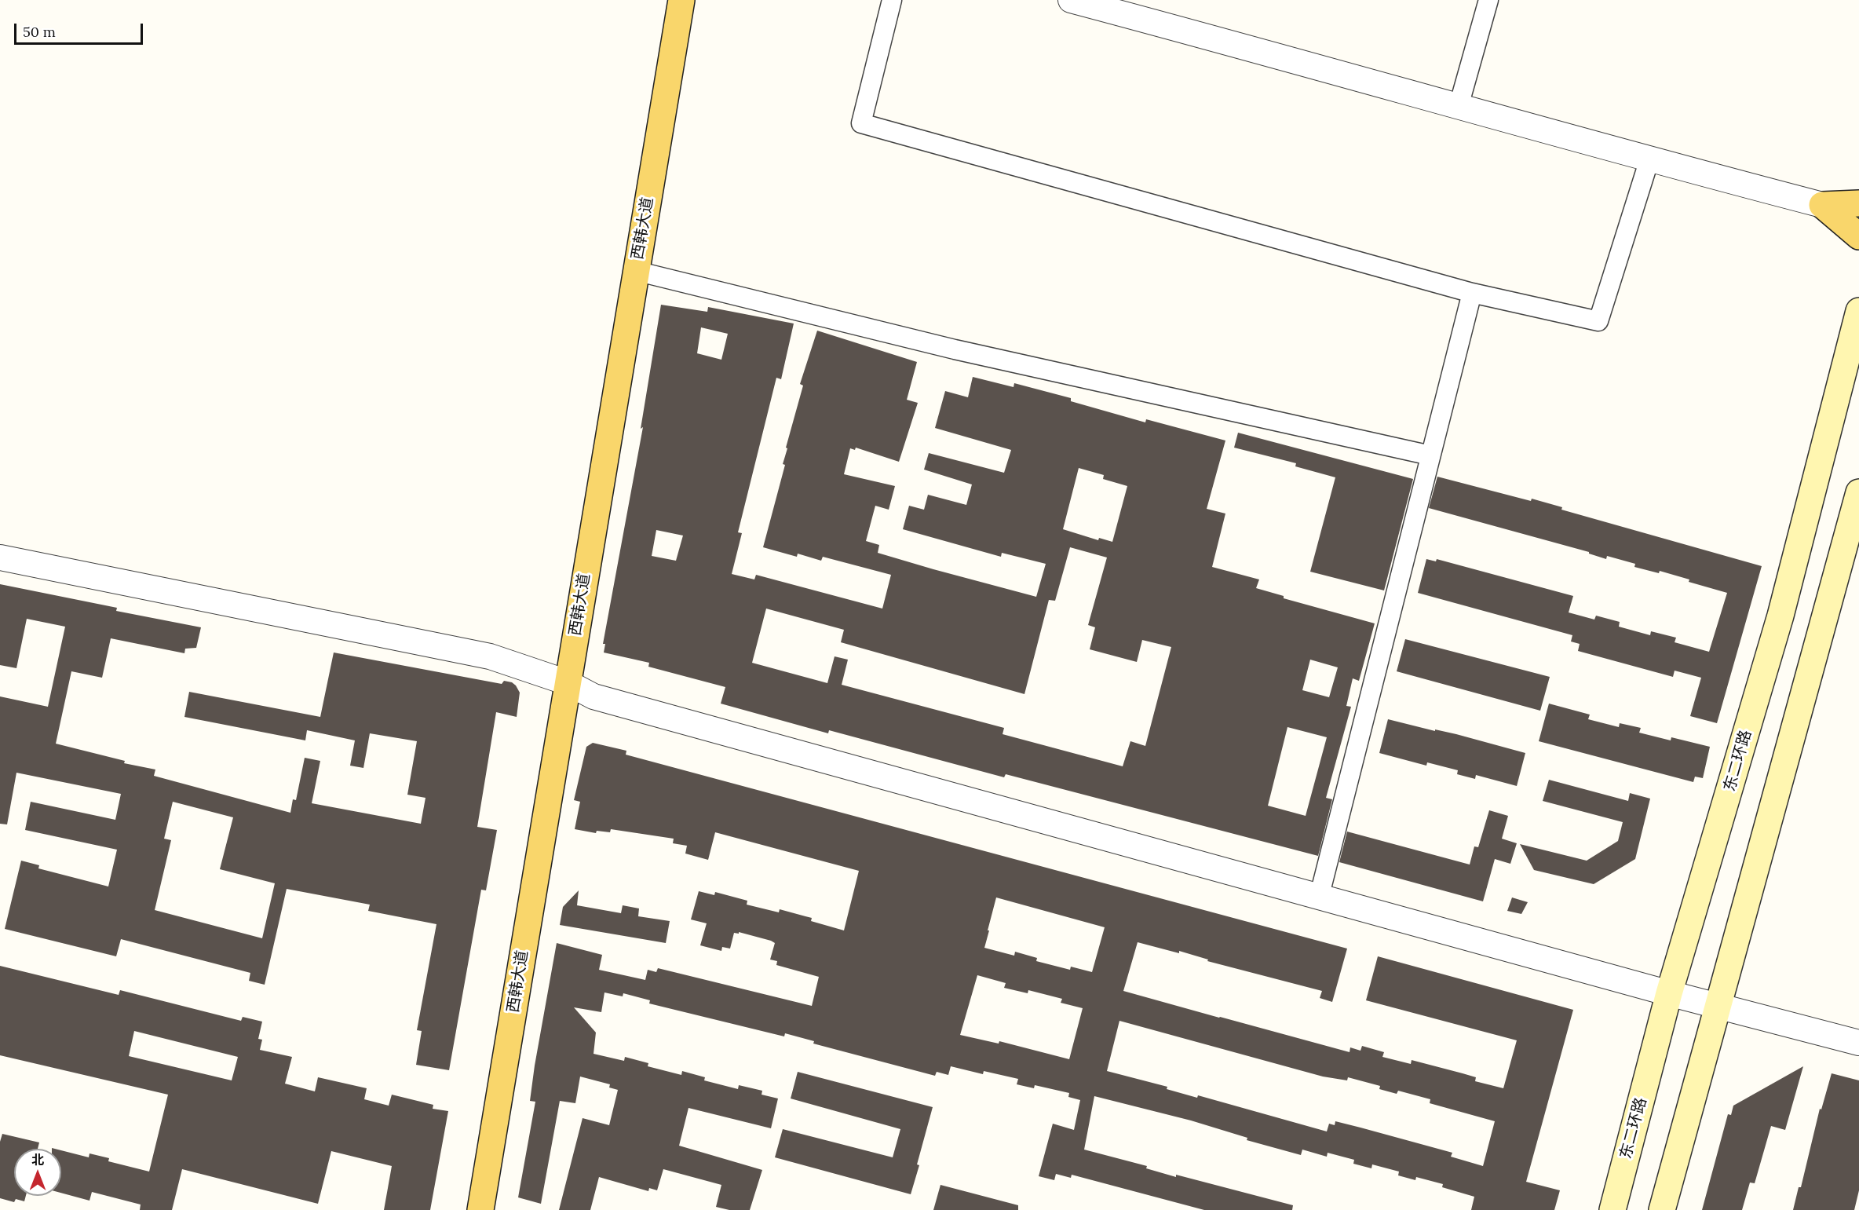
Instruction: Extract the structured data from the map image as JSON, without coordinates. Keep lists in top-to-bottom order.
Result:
{
  "streets": {
    "main road": ["西韩大道", "东二环路"]
  },
  "scale_bar": "50 m",
  "north": "top"
}
